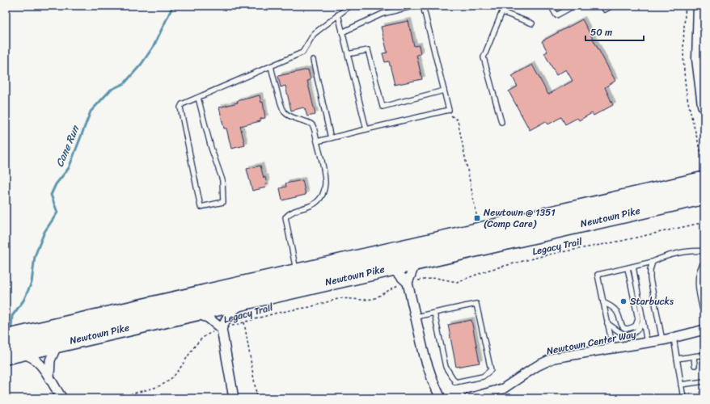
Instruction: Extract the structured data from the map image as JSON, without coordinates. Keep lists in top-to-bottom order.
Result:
{
  "streets": {
    "highway": ["Newtown Pike"],
    "street": ["Newtown Center Way"],
    "path": ["Legacy Trail"]
  },
  "water": ["Cane Run"],
  "places": {
    "transit": ["Newtown @ 1351 (Comp Care)"],
    "other": ["Starbucks"]
  },
  "scale_bar": "50 m"
}
